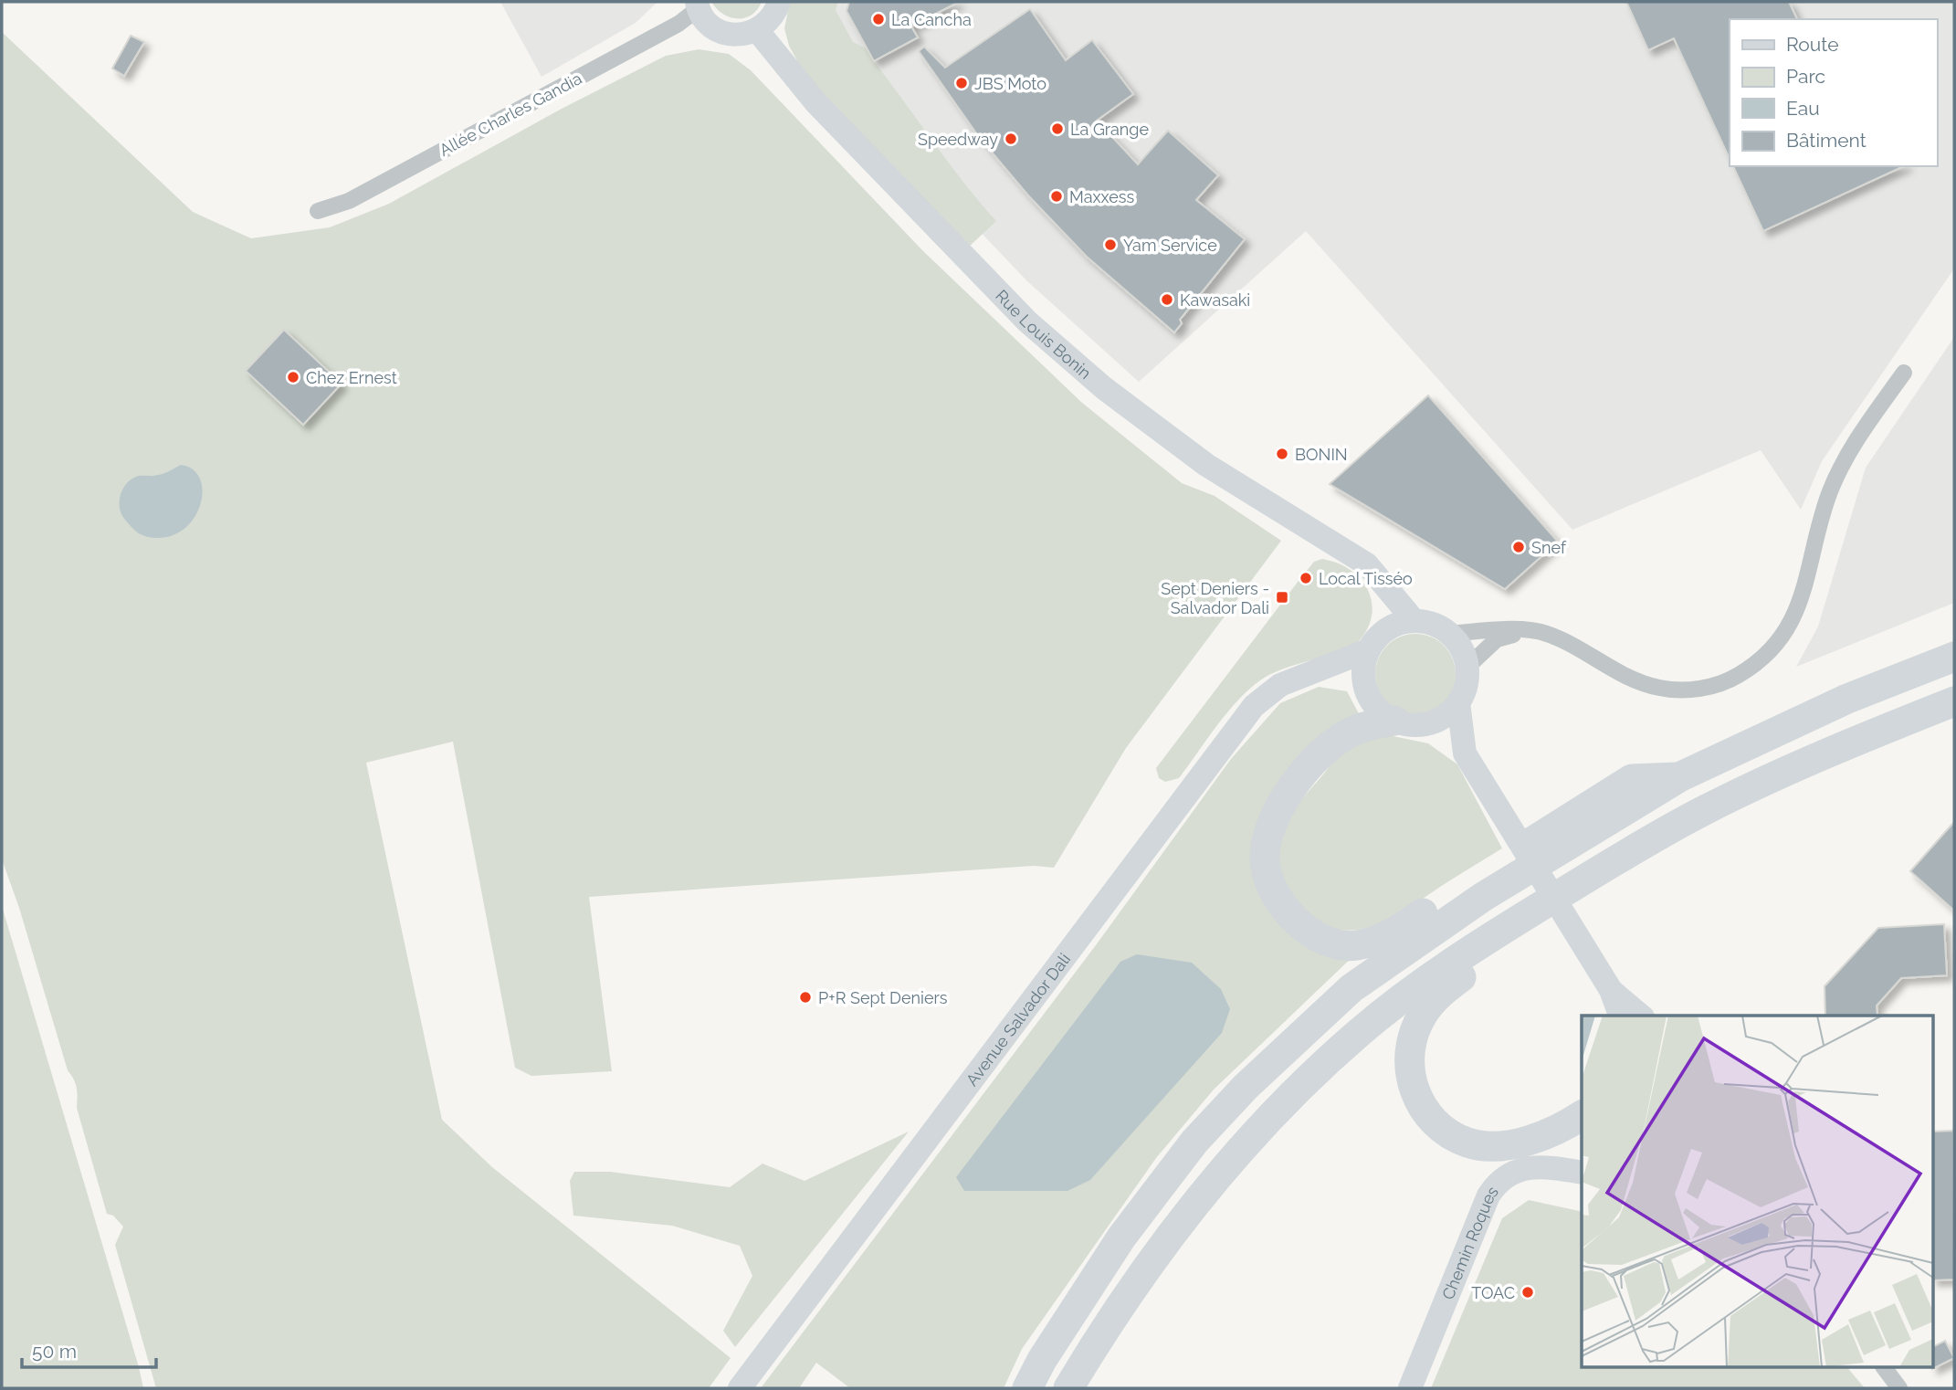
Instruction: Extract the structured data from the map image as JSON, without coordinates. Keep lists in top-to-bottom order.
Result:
{
  "streets": {
    "street": [
      "Allée Charles Gandia",
      "Rue Louis Bonin",
      "Avenue Salvador Dali",
      "Chemin Roques"
    ]
  },
  "crossings": [
    ["Rue Louis Bonin", "Avenue Salvador Dali"]
  ],
  "places": {
    "other": [
      "La Cancha",
      "JBS Moto",
      "La Grange",
      "Speedway",
      "Maxxess",
      "Yam Service",
      "Kawasaki",
      "Chez Ernest",
      "BONIN",
      "Snef",
      "Local Tisséo",
      "P+R Sept Deniers",
      "TOAC"
    ],
    "transit": ["Sept Deniers - Salvador Dali"]
  },
  "legend": [
    "Route",
    "Parc",
    "Eau",
    "Bâtiment"
  ],
  "scale_bar": "50 m"
}
